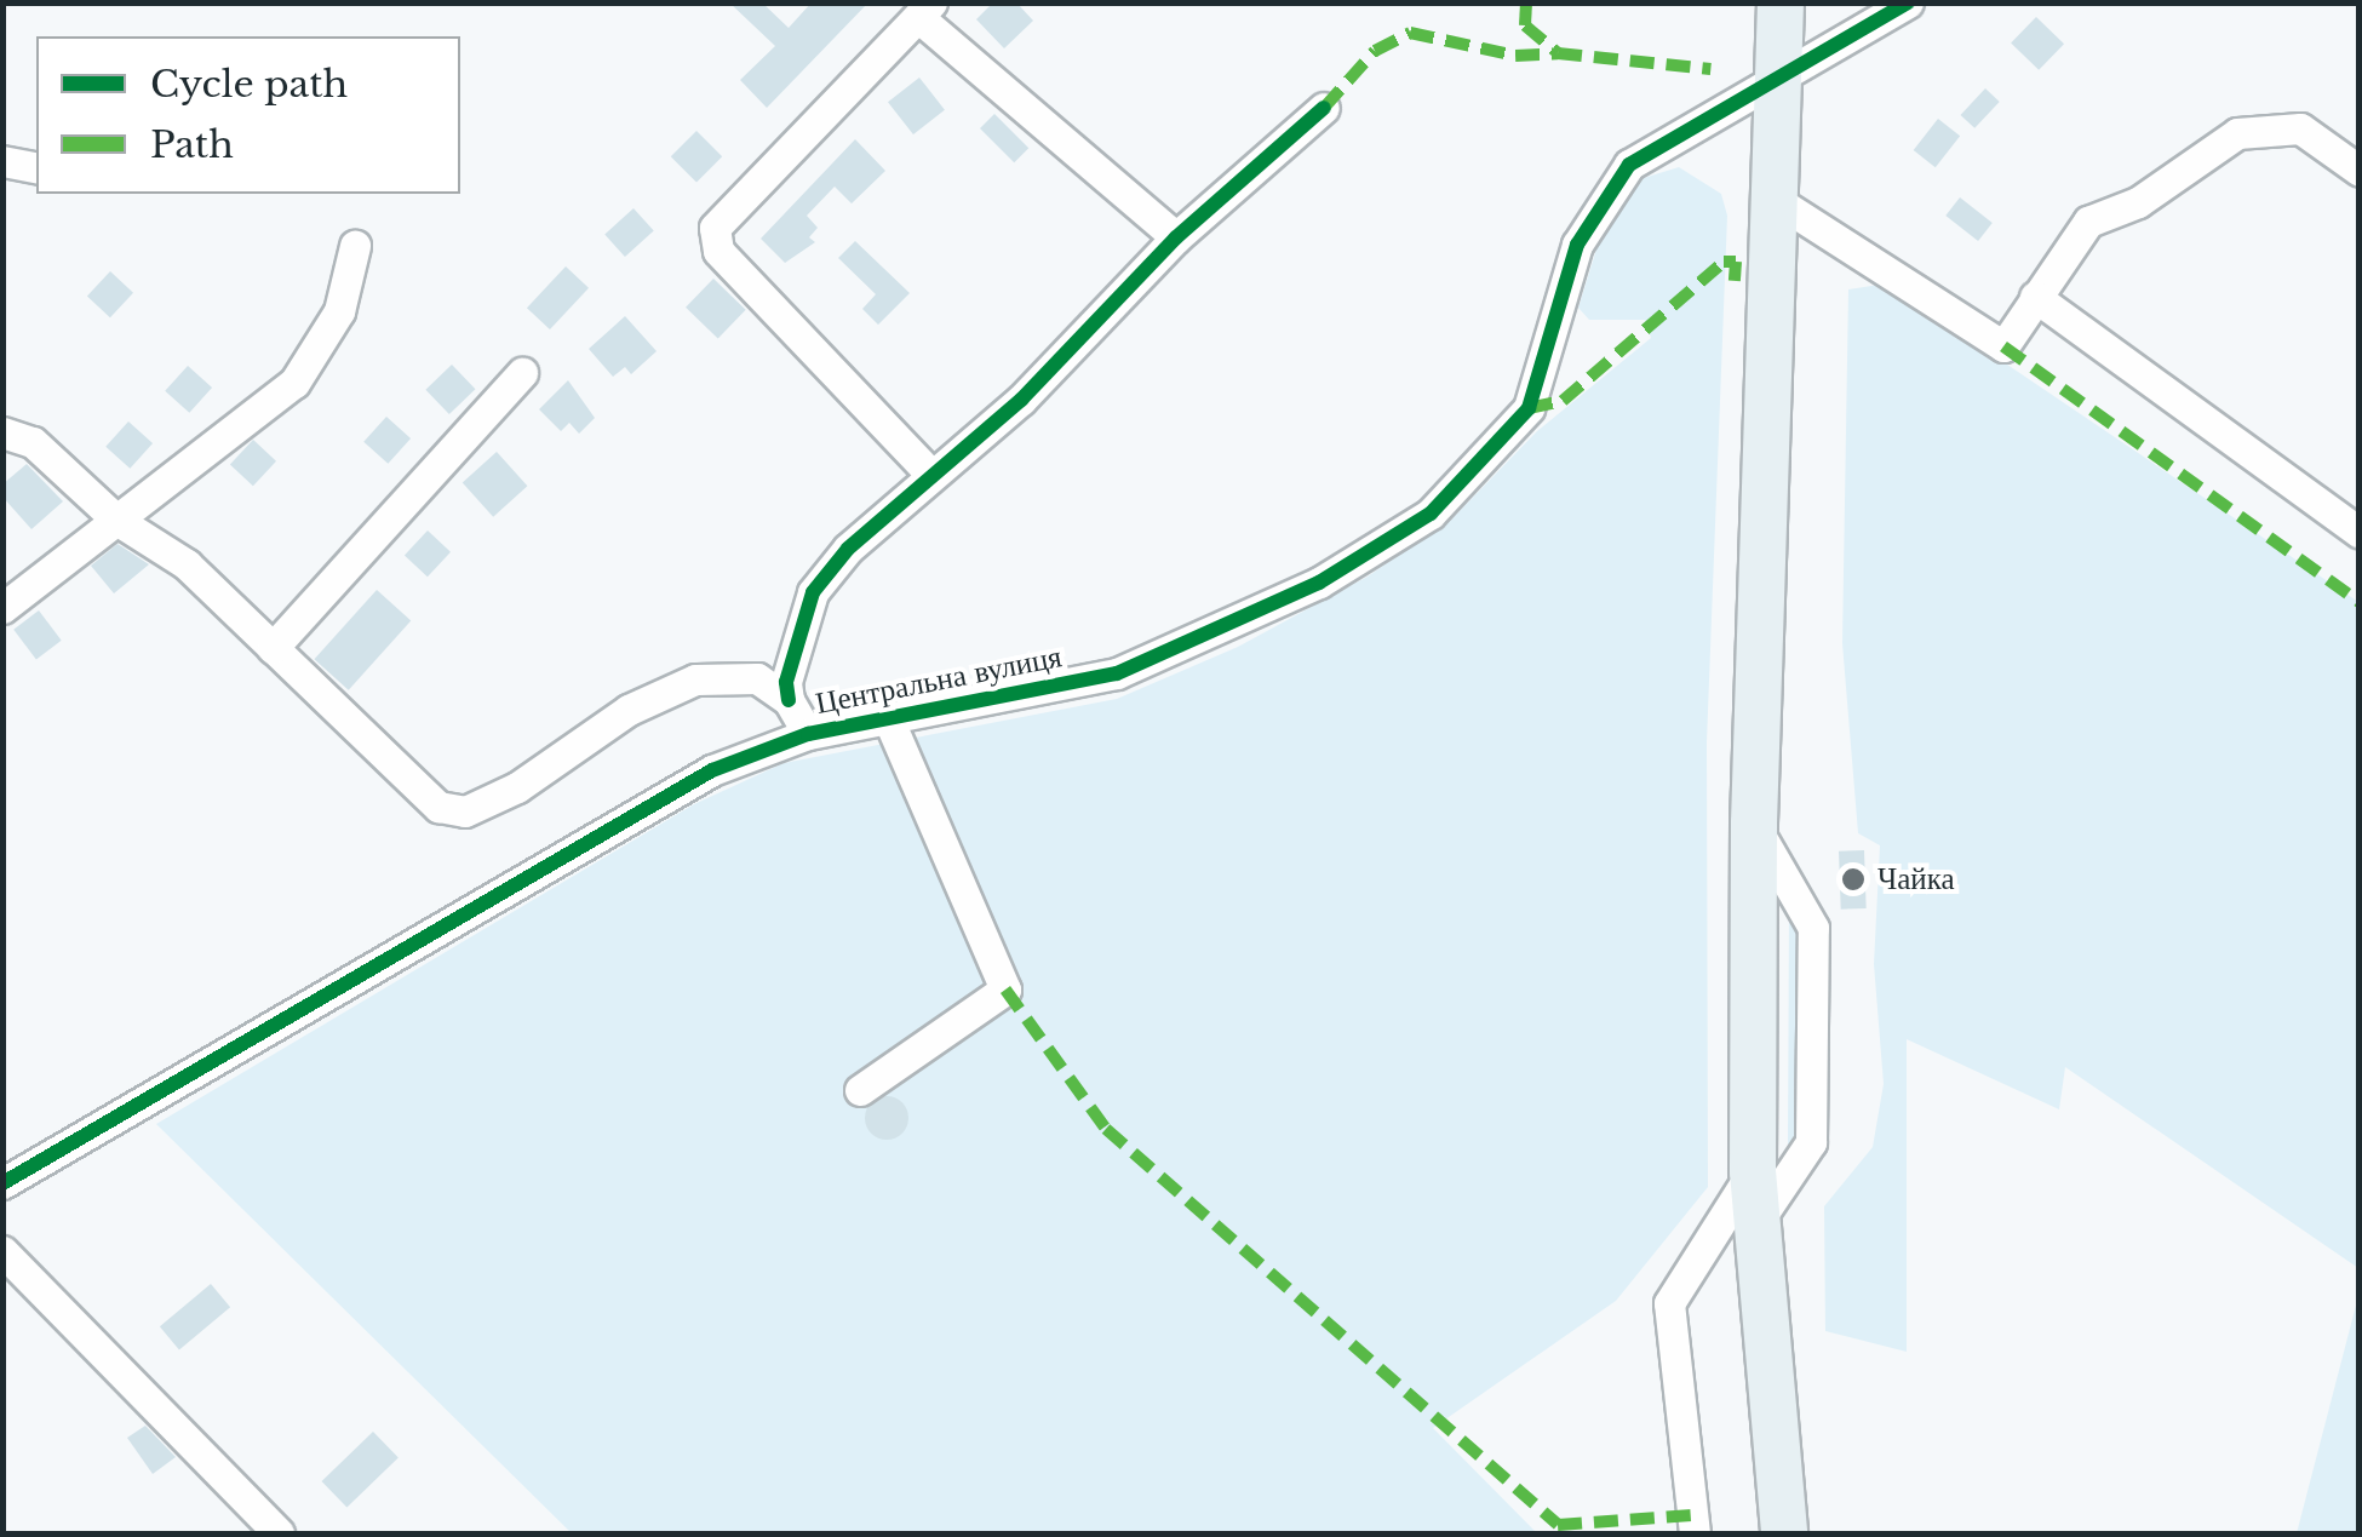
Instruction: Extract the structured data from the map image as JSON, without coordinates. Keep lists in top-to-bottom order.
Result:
{
  "streets": {
    "street": ["Центральна вулиця"]
  },
  "places": ["Чайка"],
  "legend": ["Cycle path", "Path"]
}
